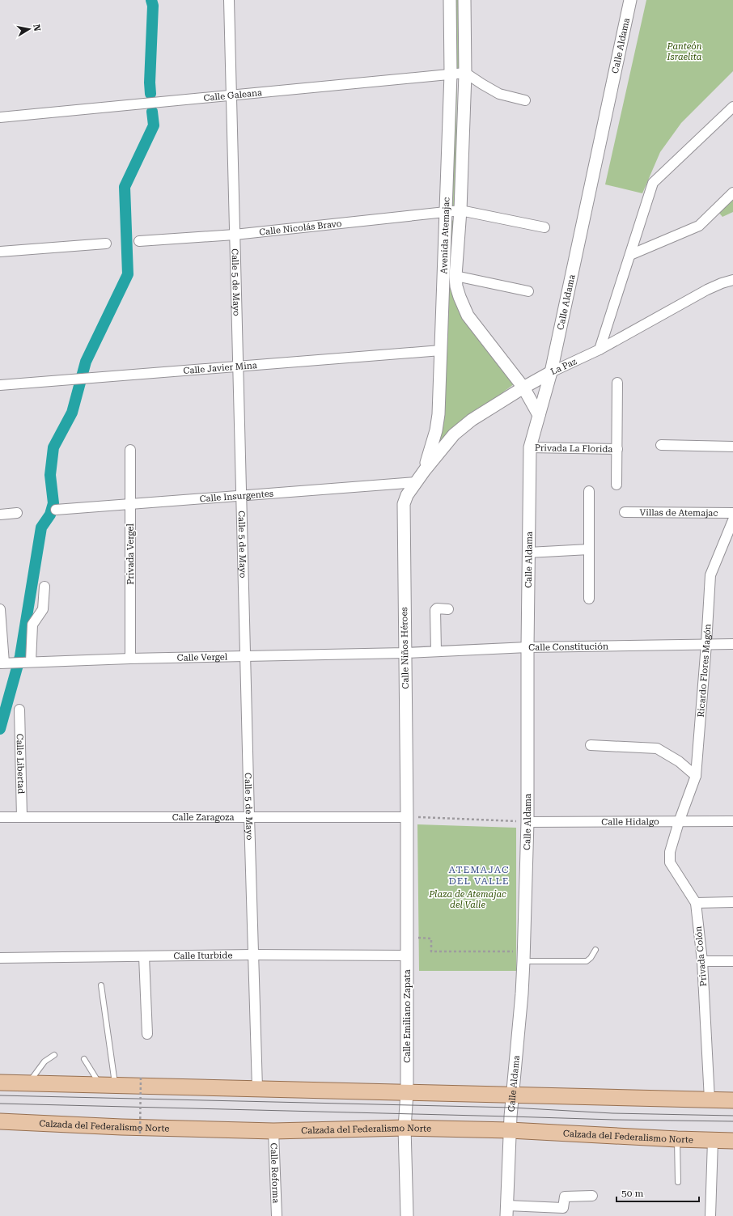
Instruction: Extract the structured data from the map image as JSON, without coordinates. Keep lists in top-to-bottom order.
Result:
{
  "streets": {
    "main road": ["Calzada del Federalismo Norte"],
    "street": [
      "Calle Aldama",
      "Calle Galeana",
      "Calle Nicolás Bravo",
      "Avenida Atemajac",
      "Calle 5 de Mayo",
      "La Paz",
      "Calle Javier Mina",
      "Privada La Florida",
      "Calle Insurgentes",
      "Villas de Atemajac",
      "Privada Vergel",
      "Calle Constitución",
      "Calle Niños Héroes",
      "Calle Vergel",
      "Ricardo Flores Magón",
      "Calle Libertad",
      "Calle Zaragoza",
      "Calle Hidalgo",
      "Calle Iturbide",
      "Privada Colón",
      "Calle Emiliano Zapata",
      "Calle Reforma"
    ]
  },
  "crossings": [
    ["Calle Aldama", "Avenida Atemajac"],
    ["Calle Aldama", "La Paz"],
    ["Calle Aldama", "Privada La Florida"],
    ["Calle Aldama", "Calle Constitución"],
    ["Calle Aldama", "Calle Hidalgo"],
    ["Calle Aldama", "Calzada del Federalismo Norte"],
    ["Calle Galeana", "Avenida Atemajac"],
    ["Calle Galeana", "Calle 5 de Mayo"],
    ["Calle Nicolás Bravo", "Avenida Atemajac"],
    ["Calle Nicolás Bravo", "Calle 5 de Mayo"],
    ["Avenida Atemajac", "La Paz"],
    ["Avenida Atemajac", "Calle Javier Mina"],
    ["Calle 5 de Mayo", "Calle Javier Mina"],
    ["Calle 5 de Mayo", "Calle Insurgentes"],
    ["Calle 5 de Mayo", "Calle Vergel"],
    ["Calle 5 de Mayo", "Calle Zaragoza"],
    ["Calle 5 de Mayo", "Calle Iturbide"],
    ["La Paz", "Calle Insurgentes"],
    ["La Paz", "Calle Niños Héroes"],
    ["Calle Insurgentes", "Privada Vergel"],
    ["Calle Insurgentes", "Calle Niños Héroes"],
    ["Privada Vergel", "Calle Vergel"],
    ["Calle Constitución", "Calle Niños Héroes"],
    ["Calle Constitución", "Calle Vergel"],
    ["Calle Constitución", "Ricardo Flores Magón"],
    ["Calle Niños Héroes", "Calle Vergel"],
    ["Calle Niños Héroes", "Calle Zaragoza"],
    ["Calle Niños Héroes", "Calle Emiliano Zapata"],
    ["Ricardo Flores Magón", "Calle Hidalgo"],
    ["Ricardo Flores Magón", "Privada Colón"],
    ["Calle Libertad", "Calle Zaragoza"],
    ["Calle Zaragoza", "Calle Emiliano Zapata"],
    ["Calle Hidalgo", "Privada Colón"],
    ["Calle Iturbide", "Calle Emiliano Zapata"],
    ["Calle Emiliano Zapata", "Calzada del Federalismo Norte"],
    ["Calzada del Federalismo Norte", "Calle Reforma"]
  ],
  "districts": ["ATEMAJAC DEL VALLE"],
  "parks": ["Panteón Israelita", "Plaza de Atemajac del Valle"],
  "scale_bar": "50 m",
  "north": "right"
}
